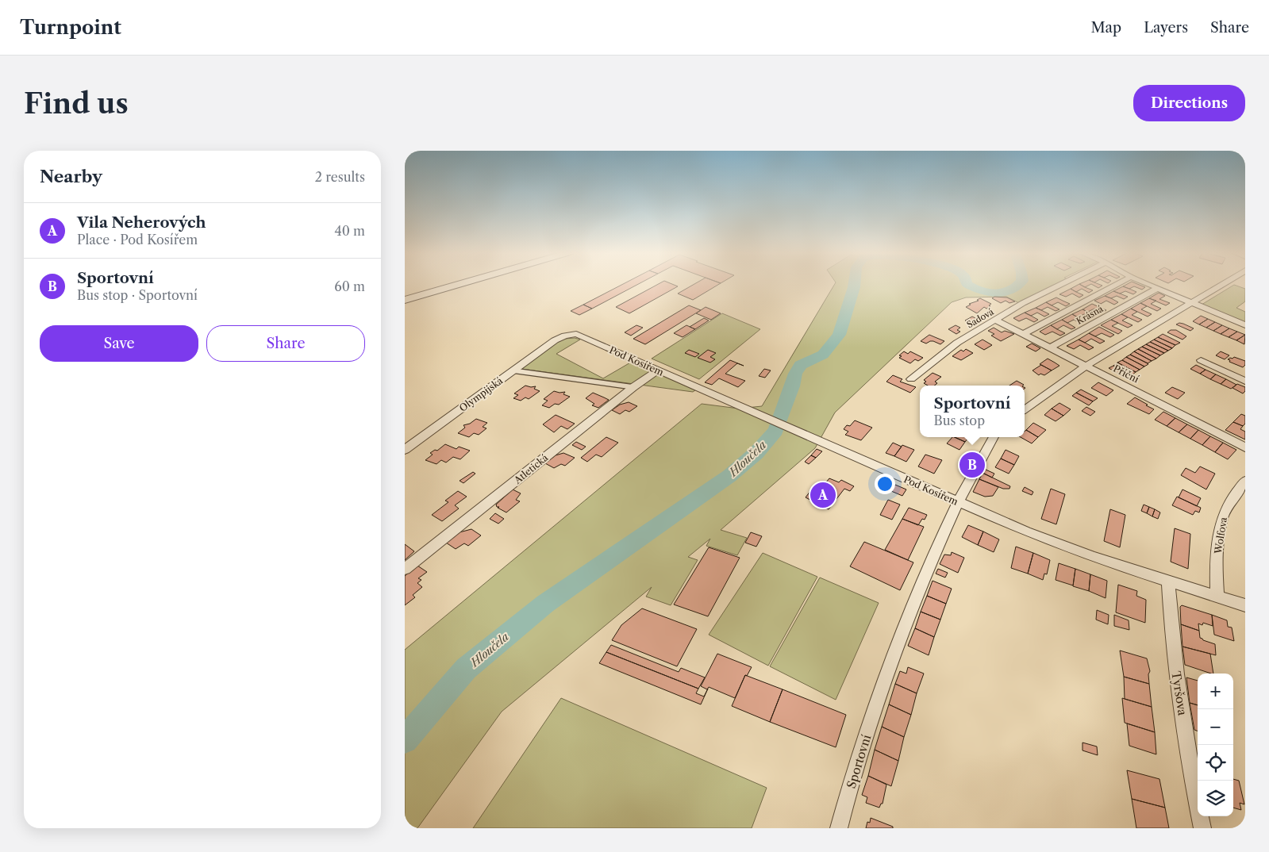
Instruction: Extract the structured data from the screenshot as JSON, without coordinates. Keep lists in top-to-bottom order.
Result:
{
  "streets": {
    "street": [
      "Krásná",
      "Sadová",
      "Pod Kosířem",
      "Příční",
      "Olympijská",
      "Atletická",
      "Wolfova",
      "Tyršova",
      "Sportovní"
    ]
  },
  "crossings": [
    ["Krásná", "Příční"],
    ["Sadová", "Příční"],
    ["Pod Kosířem", "Olympijská"],
    ["Pod Kosířem", "Atletická"],
    ["Pod Kosířem", "Wolfova"],
    ["Pod Kosířem", "Tyršova"],
    ["Pod Kosířem", "Sportovní"]
  ],
  "water": ["Hloučela"],
  "page": {
    "header": "Turnpoint",
    "nav": ["Map", "Layers", "Share"],
    "buttons": [
      "Directions",
      ["Save", "Share"]
    ],
    "title": "Find us",
    "heading": ["Nearby", "2 results"],
    "list": [
      {
        "mark": "A",
        "name": "Vila Neherových",
        "note": "Place · Pod Kosířem",
        "value": "40 m"
      },
      {
        "mark": "B",
        "name": "Sportovní",
        "note": "Bus stop · Sportovní",
        "value": "60 m"
      }
    ],
    "popup": ["Sportovní", "Bus stop"],
    "pins": ["B", "A"],
    "map_buttons": ["+", "−"]
  }
}
